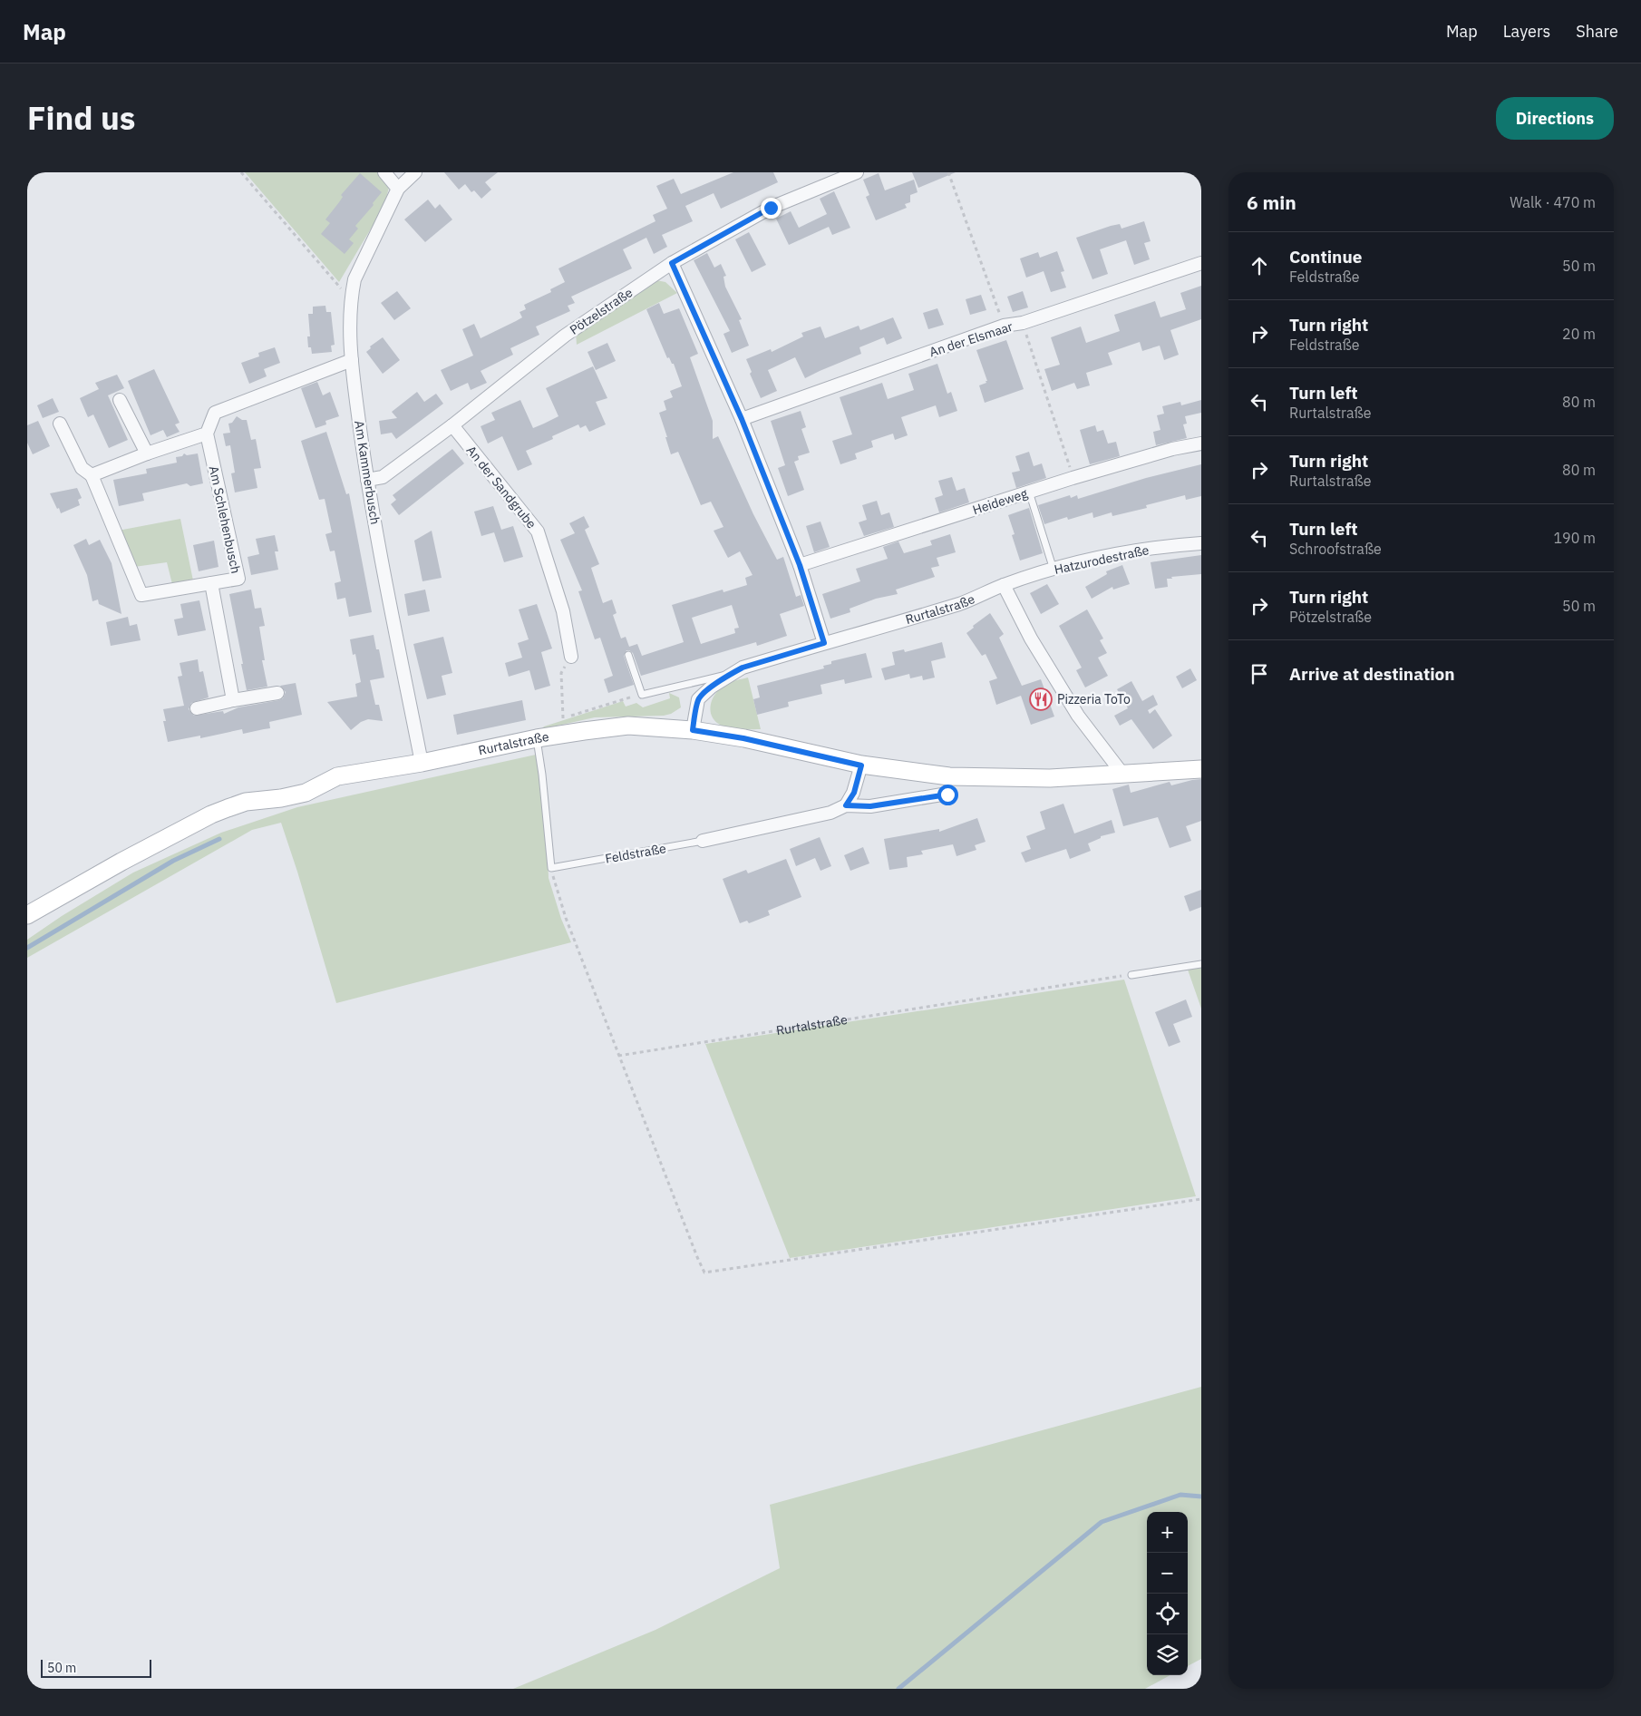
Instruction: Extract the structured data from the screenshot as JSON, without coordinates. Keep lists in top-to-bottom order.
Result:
{
  "streets": {
    "street": [
      "Pötzelstraße",
      "An der Elsmaar",
      "Am Kammerbusch",
      "An der Sandgrube",
      "Heideweg",
      "Am Schlehenbusch",
      "Hatzurodestraße",
      "Rurtalstraße",
      "Feldstraße"
    ]
  },
  "crossings": [
    ["Pötzelstraße", "Am Kammerbusch"],
    ["Pötzelstraße", "An der Sandgrube"],
    ["Am Kammerbusch", "Rurtalstraße"],
    ["Hatzurodestraße", "Rurtalstraße"]
  ],
  "places": {
    "restaurant": ["Pizzeria ToTo"]
  },
  "scale_bar": "50 m",
  "page": {
    "header": "Map",
    "nav": ["Map", "Layers", "Share"],
    "title": "Find us",
    "buttons": "Directions",
    "heading": ["6 min", "Walk · 470 m"],
    "list": [
      ["Continue", "Feldstraße", "50 m"],
      ["Turn right", "Feldstraße", "20 m"],
      ["Turn left", "Rurtalstraße", "80 m"],
      ["Turn right", "Rurtalstraße", "80 m"],
      ["Turn left", "Schroofstraße", "190 m"],
      ["Turn right", "Pötzelstraße", "50 m"],
      "Arrive at destination"
    ],
    "map_buttons": ["+", "−"],
    "scale": "50 m"
  }
}
